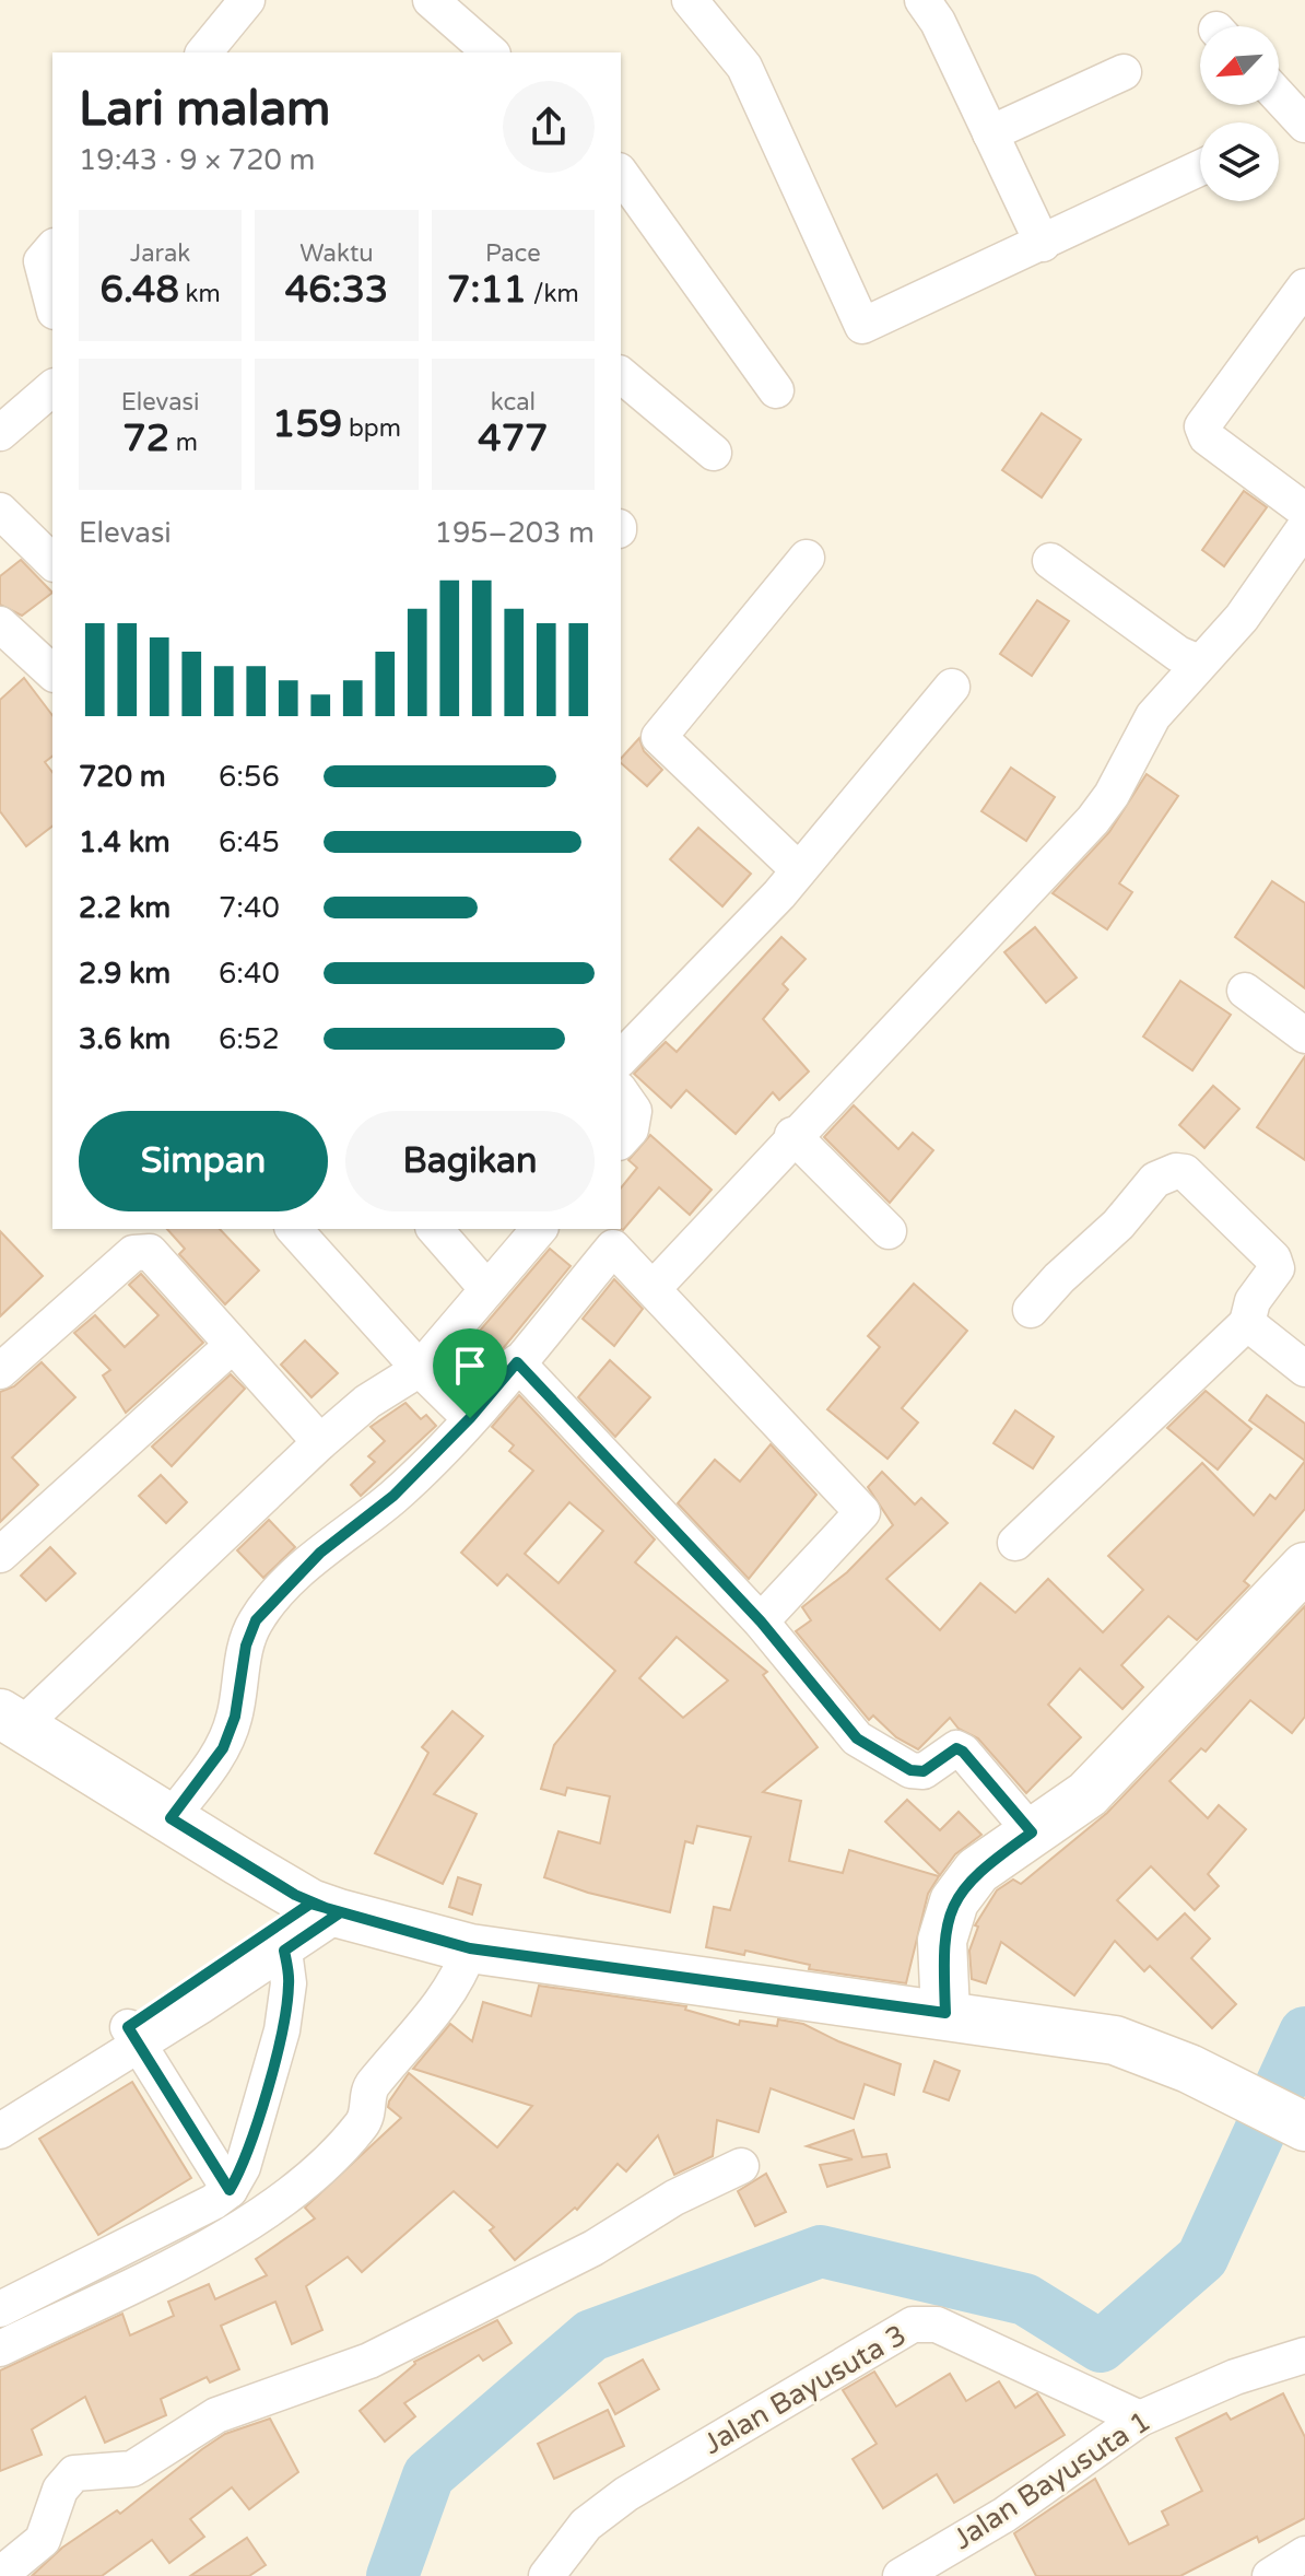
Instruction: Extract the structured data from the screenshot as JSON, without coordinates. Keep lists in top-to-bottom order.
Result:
{
  "streets": {
    "street": ["Jalan Bayusuta 3", "Jalan Bayusuta 1"]
  },
  "crossings": [
    ["Jalan Bayusuta 3", "Jalan Bayusuta 1"]
  ],
  "north": "bottom left",
  "page": {
    "heading": ["Lari malam", "19:43 · 9 × 720 m"],
    "stats": [
      ["Jarak", "6.48 km"],
      ["Waktu", "46:33"],
      ["Pace", "7:11 /km"],
      ["Elevasi", "72 m"],
      ["159 bpm"],
      ["kcal", "477"]
    ],
    "chart": ["Elevasi", "195–203 m"],
    "list": [
      {
        "name": "720 m",
        "note": "6:56"
      },
      {
        "name": "1.4 km",
        "note": "6:45"
      },
      {
        "name": "2.2 km",
        "note": "7:40"
      },
      {
        "name": "2.9 km",
        "note": "6:40"
      },
      {
        "name": "3.6 km",
        "note": "6:52"
      }
    ],
    "buttons": ["Simpan", "Bagikan"]
  }
}
